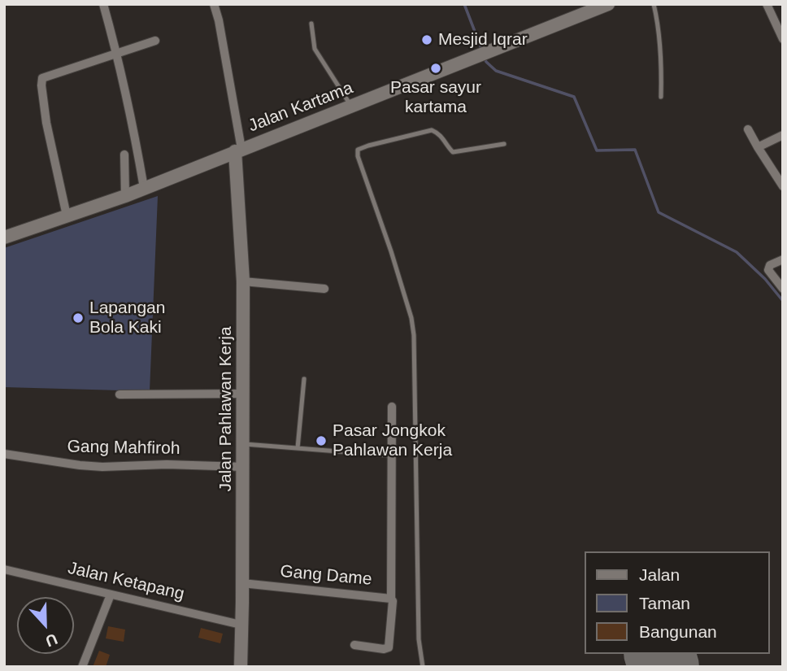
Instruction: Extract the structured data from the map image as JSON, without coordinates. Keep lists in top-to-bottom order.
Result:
{
  "streets": {
    "main road": ["Jalan Kartama", "Jalan Pahlawan Kerja"],
    "street": ["Gang Mahfiroh", "Gang Dame", "Jalan Ketapang"]
  },
  "crossings": [
    ["Jalan Kartama", "Jalan Pahlawan Kerja"],
    ["Jalan Pahlawan Kerja", "Gang Mahfiroh"],
    ["Jalan Pahlawan Kerja", "Gang Dame"],
    ["Jalan Pahlawan Kerja", "Jalan Ketapang"]
  ],
  "places": [
    "Mesjid Iqrar",
    "Pasar sayur kartama",
    "Lapangan Bola Kaki",
    "Pasar Jongkok Pahlawan Kerja"
  ],
  "legend": ["Jalan", "Taman", "Bangunan"],
  "north": "bottom"
}
